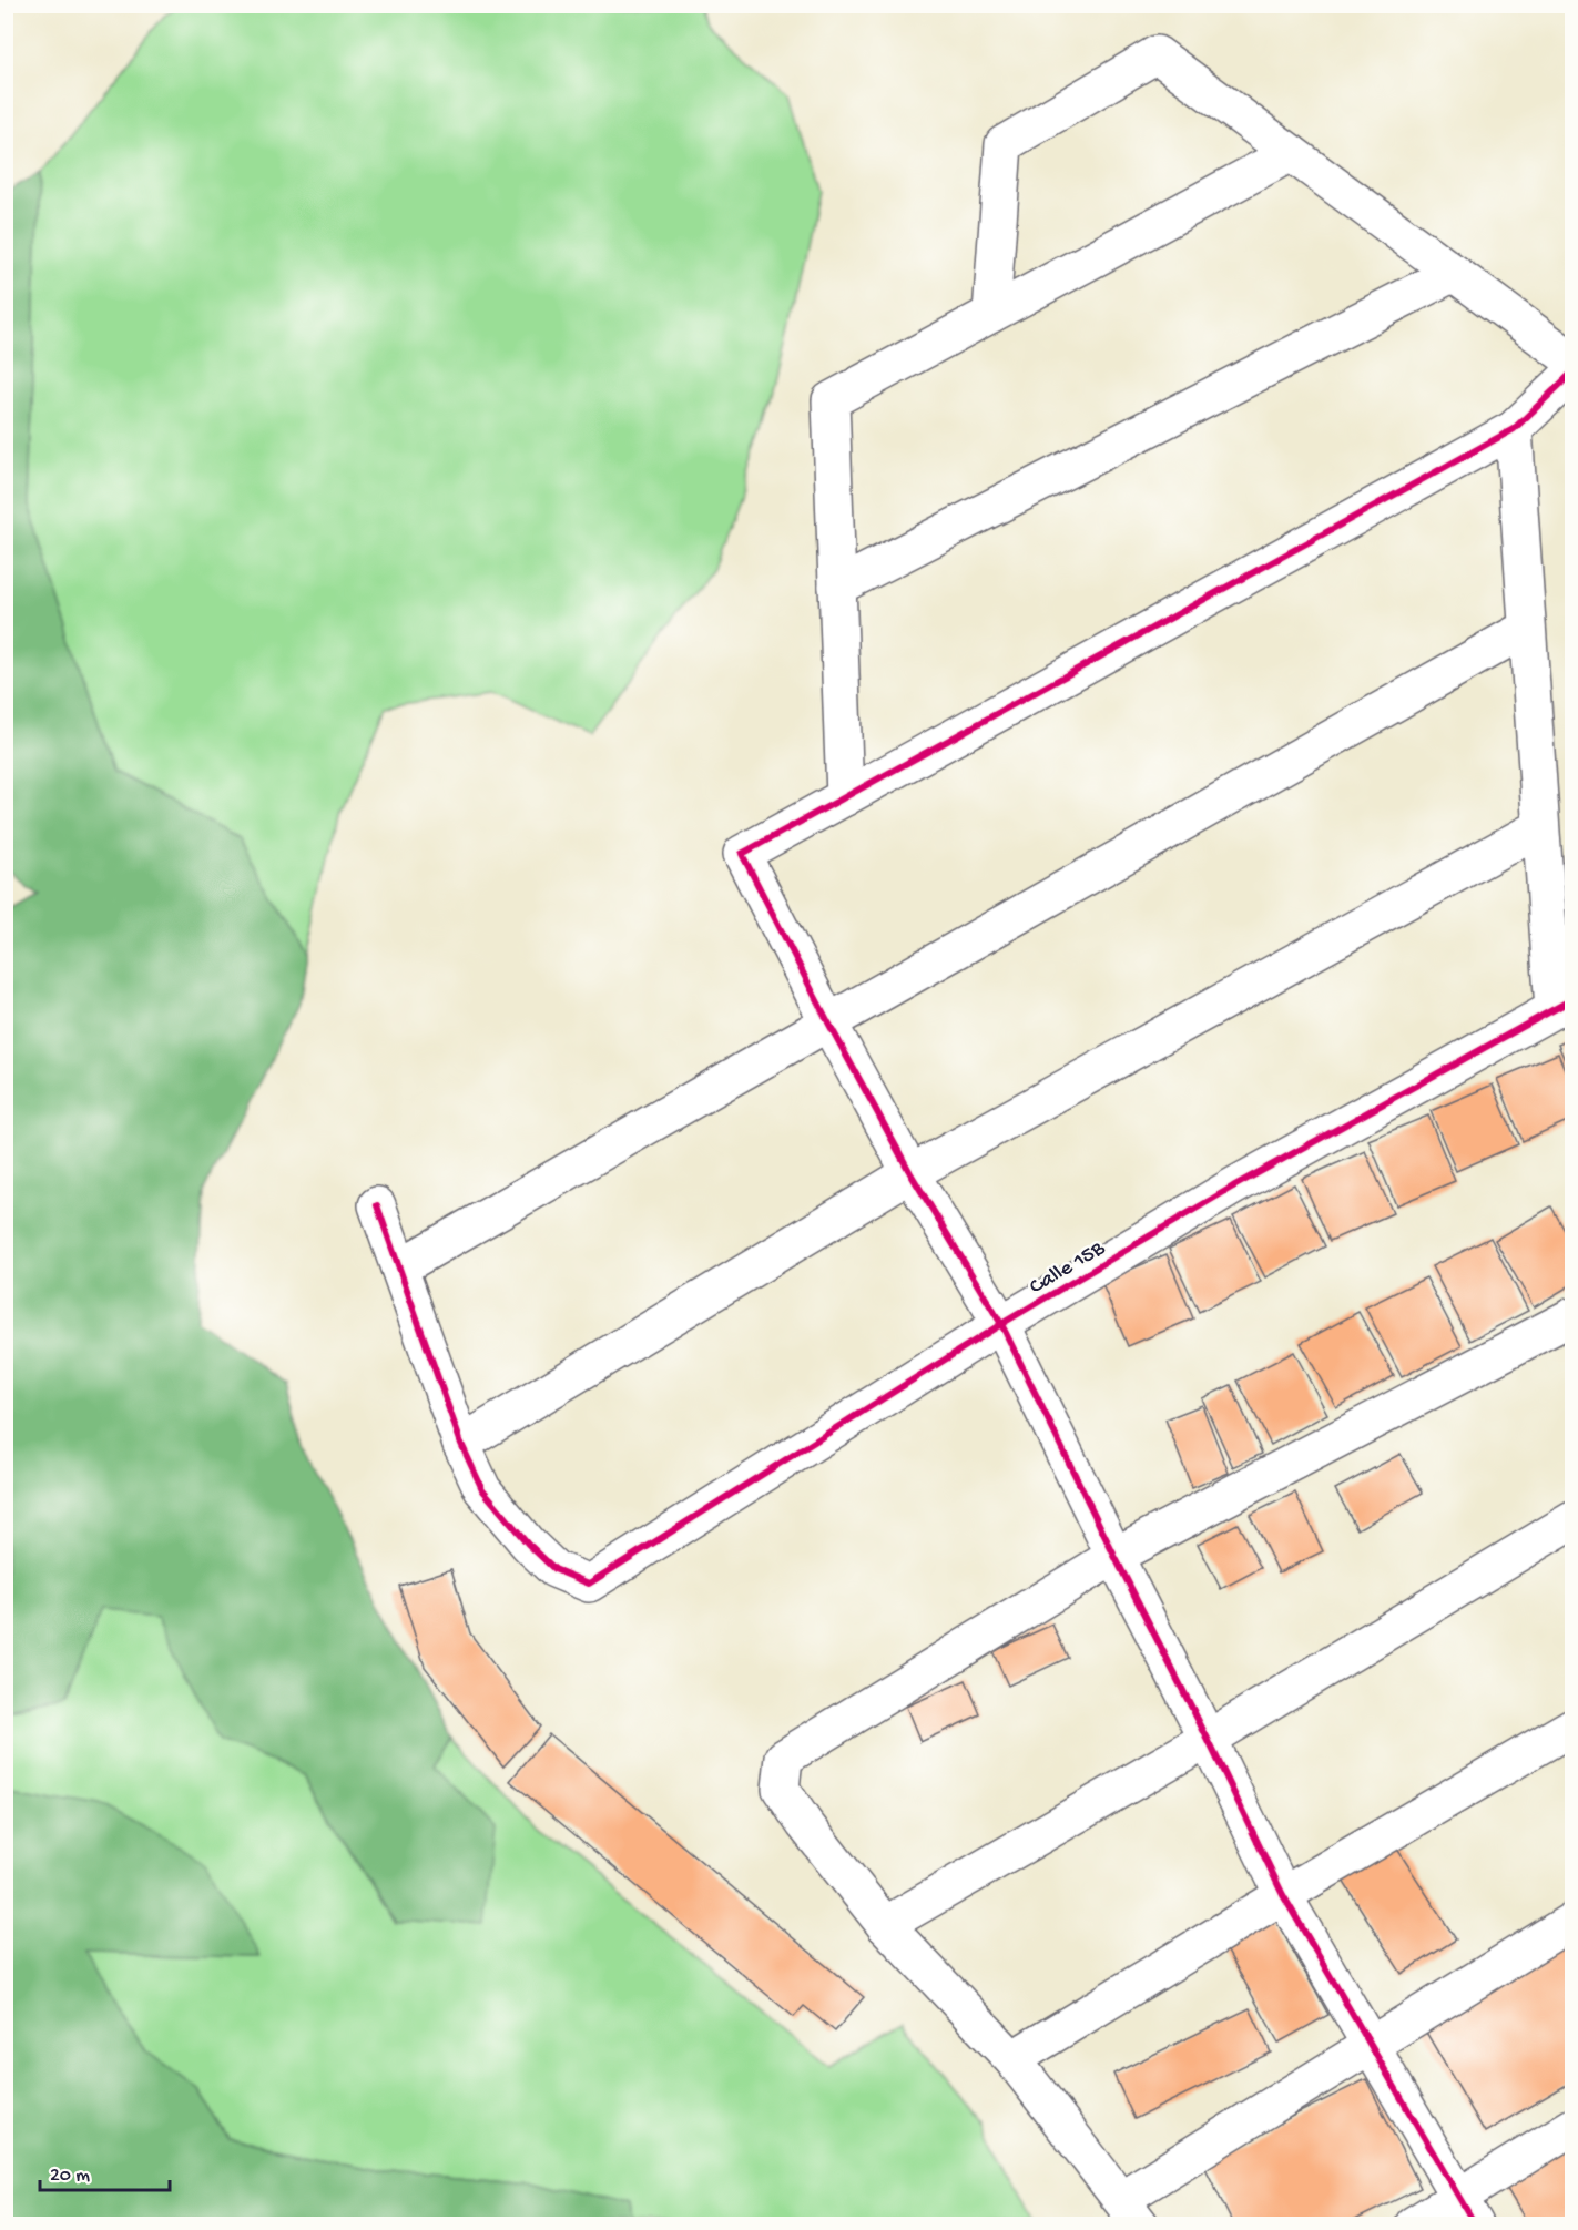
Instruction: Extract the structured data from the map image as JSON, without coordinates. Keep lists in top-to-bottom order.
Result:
{
  "streets": {
    "street": ["Calle 15B"]
  },
  "scale_bar": "20 m"
}
